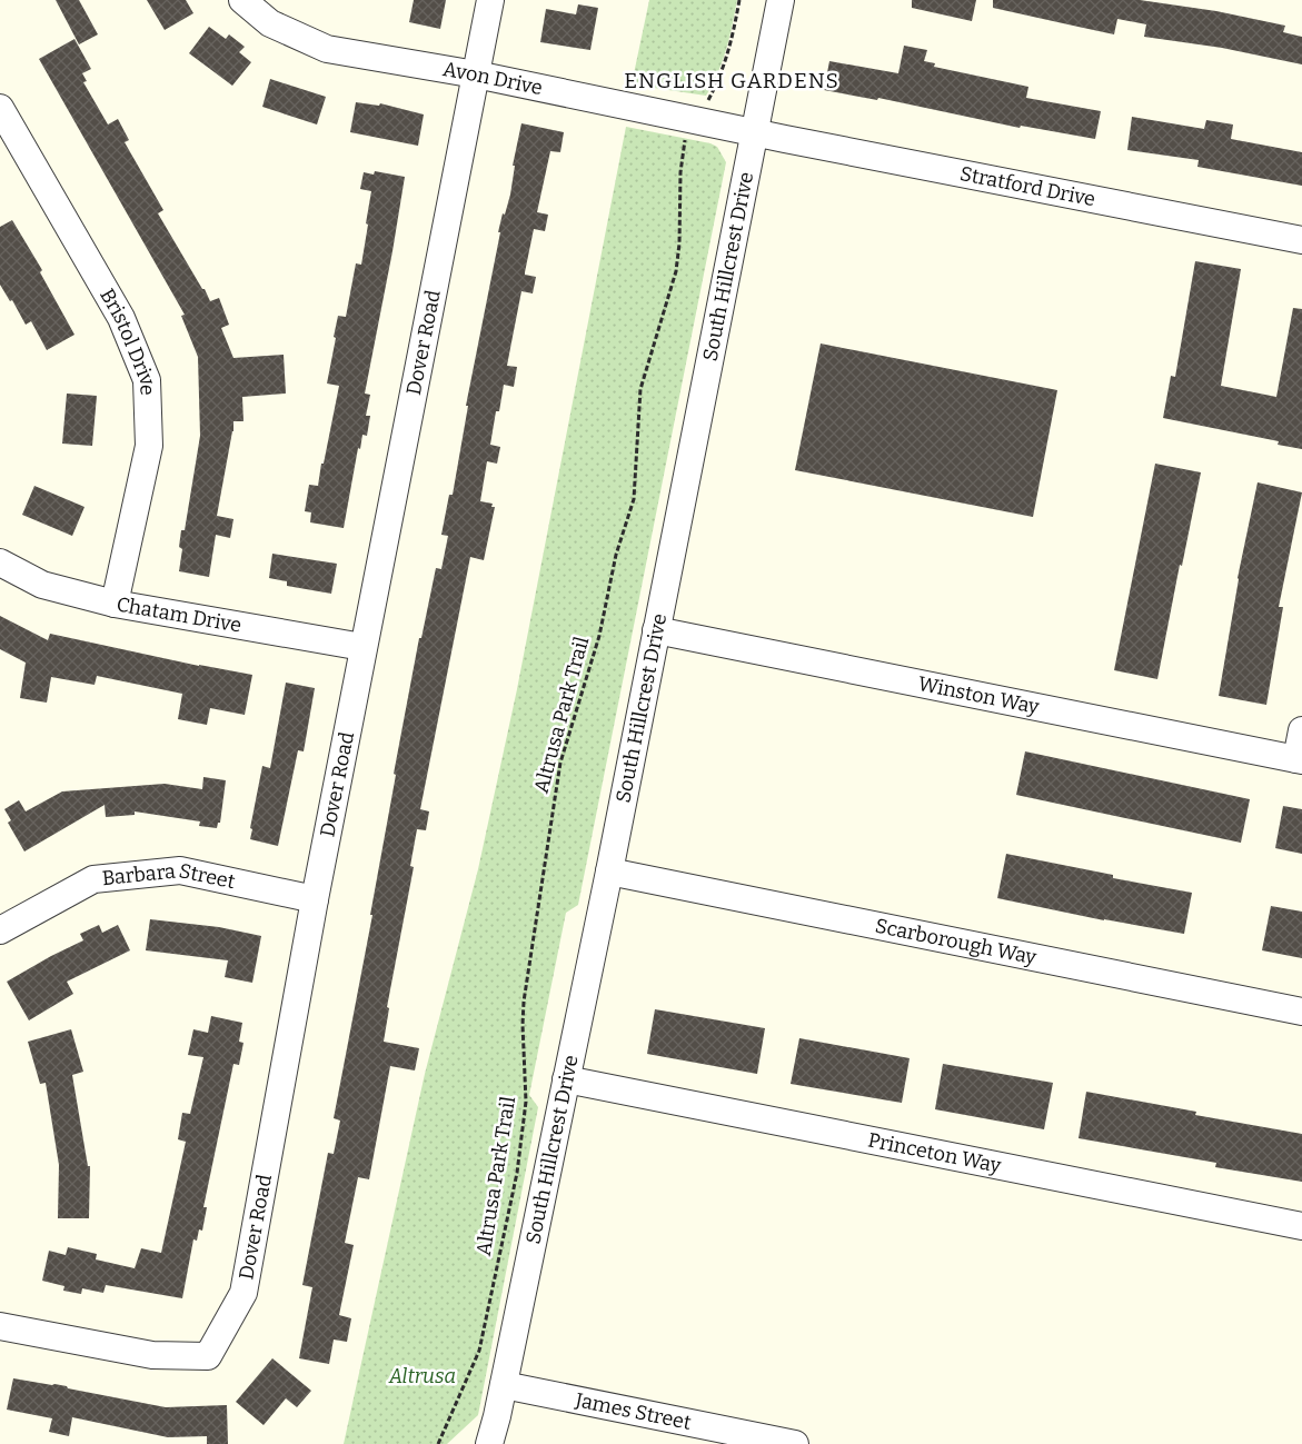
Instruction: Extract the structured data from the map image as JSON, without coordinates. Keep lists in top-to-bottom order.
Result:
{
  "streets": {
    "street": [
      "Avon Drive",
      "Stratford Drive",
      "South Hillcrest Drive",
      "Bristol Drive",
      "Dover Road",
      "Chatam Drive",
      "Winston Way",
      "Barbara Street",
      "Scarborough Way",
      "Princeton Way",
      "James Street"
    ],
    "path": ["Altrusa Park Trail"]
  },
  "crossings": [
    ["Avon Drive", "Stratford Drive"],
    ["Avon Drive", "South Hillcrest Drive"],
    ["Avon Drive", "Dover Road"],
    ["Avon Drive", "Altrusa Park Trail"],
    ["Stratford Drive", "South Hillcrest Drive"],
    ["South Hillcrest Drive", "Winston Way"],
    ["South Hillcrest Drive", "Scarborough Way"],
    ["South Hillcrest Drive", "Princeton Way"],
    ["South Hillcrest Drive", "James Street"],
    ["Bristol Drive", "Chatam Drive"],
    ["Dover Road", "Chatam Drive"],
    ["Dover Road", "Barbara Street"]
  ],
  "districts": ["ENGLISH GARDENS"],
  "parks": ["Altrusa"]
}
